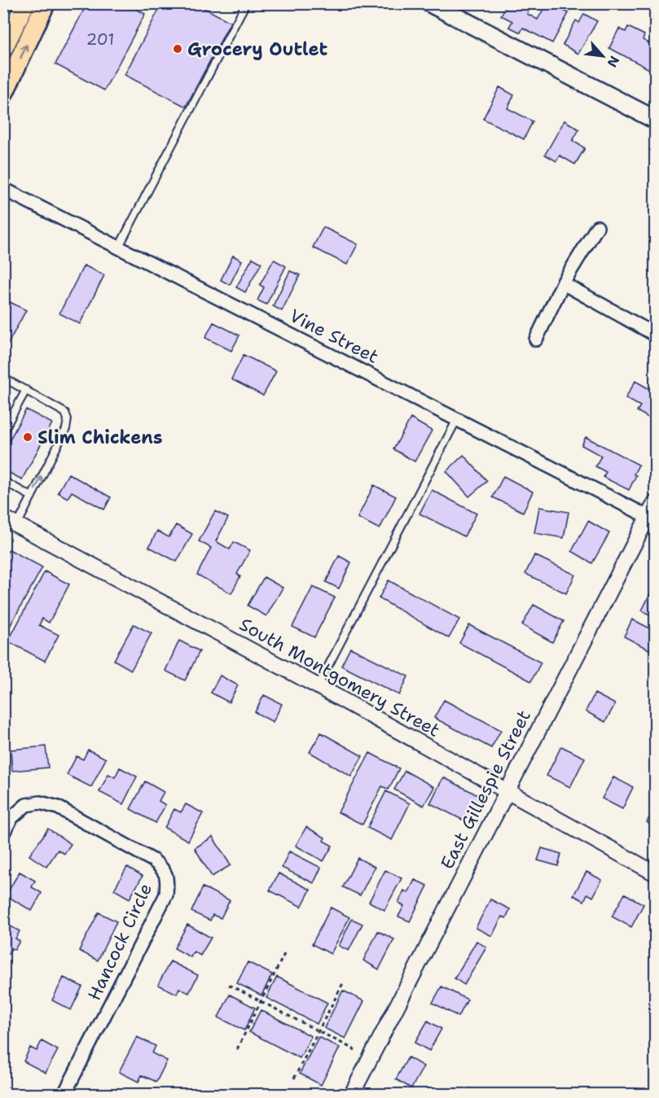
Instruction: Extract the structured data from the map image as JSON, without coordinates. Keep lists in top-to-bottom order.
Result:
{
  "streets": {
    "street": [
      "Vine Street",
      "South Montgomery Street",
      "East Gillespie Street",
      "Hancock Circle"
    ]
  },
  "crossings": [
    ["Vine Street", "East Gillespie Street"],
    ["South Montgomery Street", "East Gillespie Street"]
  ],
  "places": ["Grocery Outlet", "Slim Chickens"],
  "house_numbers": ["201"],
  "north": "bottom right"
}
